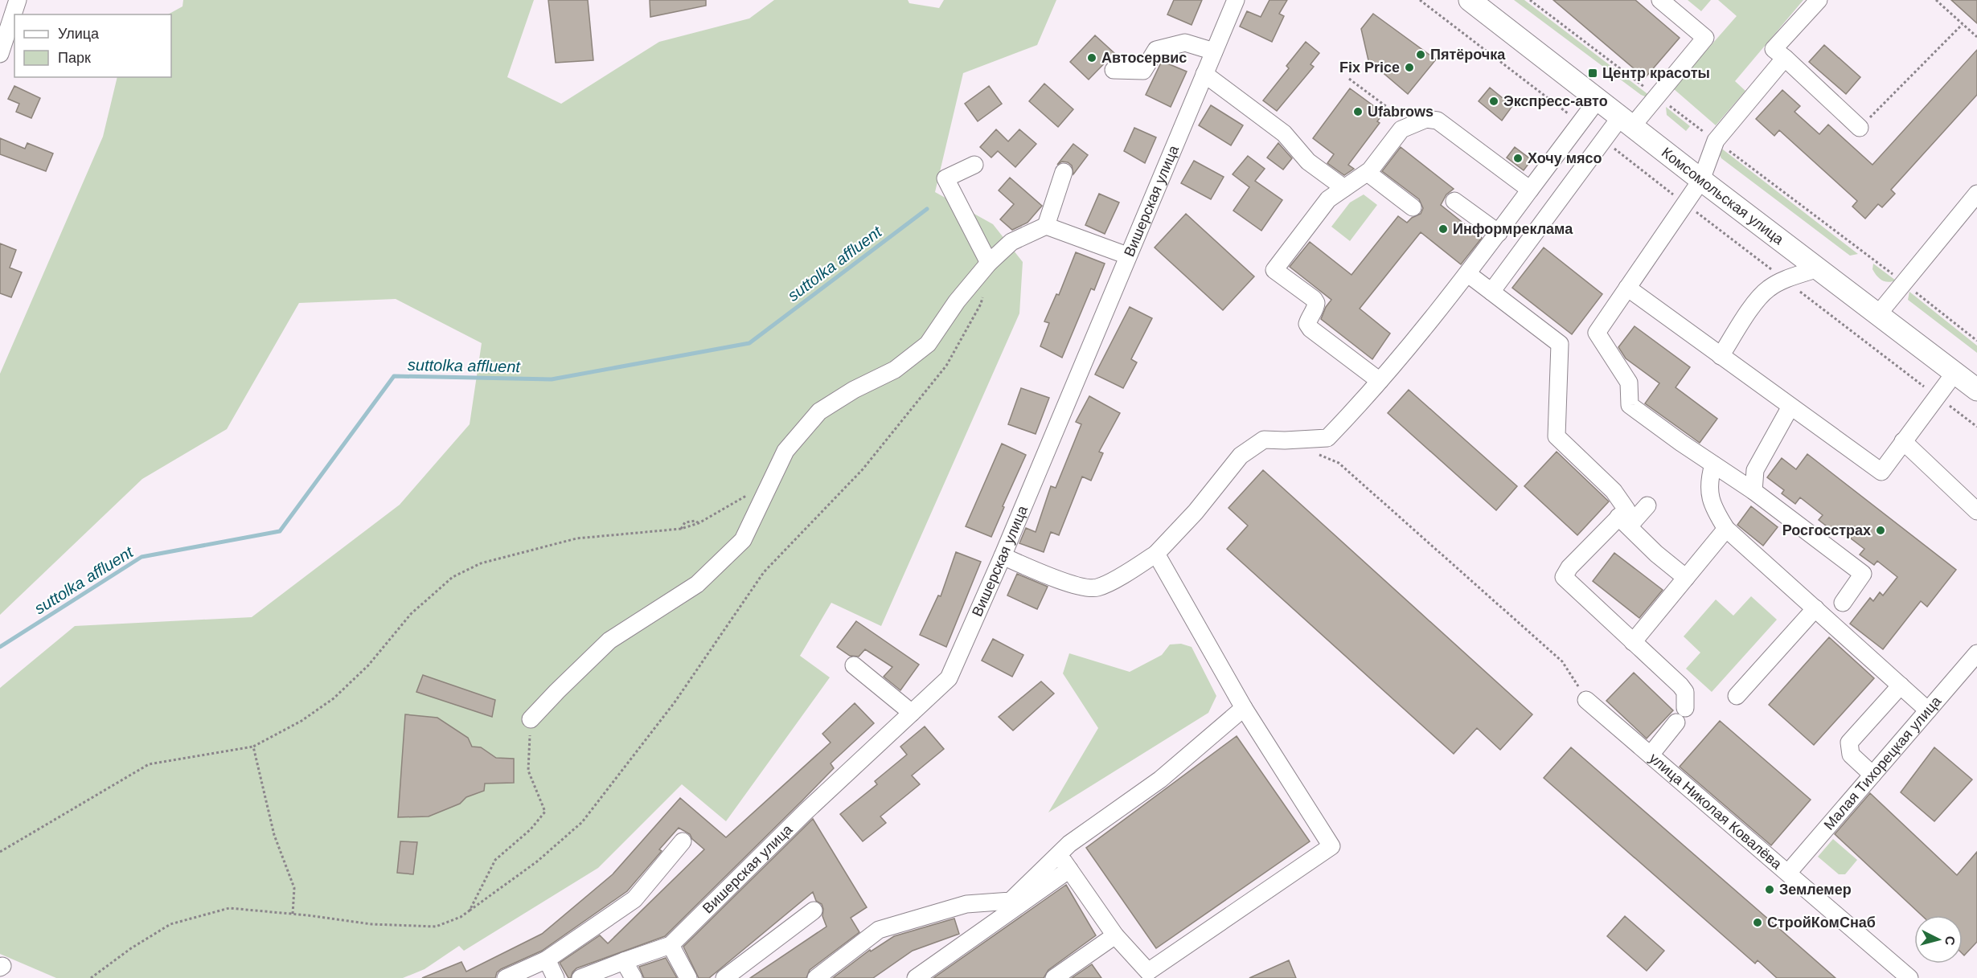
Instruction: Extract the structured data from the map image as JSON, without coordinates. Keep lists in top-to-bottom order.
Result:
{
  "streets": {
    "main road": ["Комсомольская улица"],
    "street": ["Вишерская улица", "Малая Тихорецкая улица", "улица Николая Ковалёва"]
  },
  "crossings": [
    ["Малая Тихорецкая улица", "улица Николая Ковалёва"]
  ],
  "water": ["suttolka affluent"],
  "places": {
    "other": [
      "Пятёрочка",
      "Автосервис",
      "Fix Price",
      "Экспресс-авто",
      "Ufabrows",
      "Хочу мясо",
      "Информреклама",
      "Росгосстрах",
      "Землемер",
      "СтройКомСнаб"
    ],
    "transit": ["Центр красоты"]
  },
  "legend": ["Улица", "Парк"],
  "north": "right"
}
